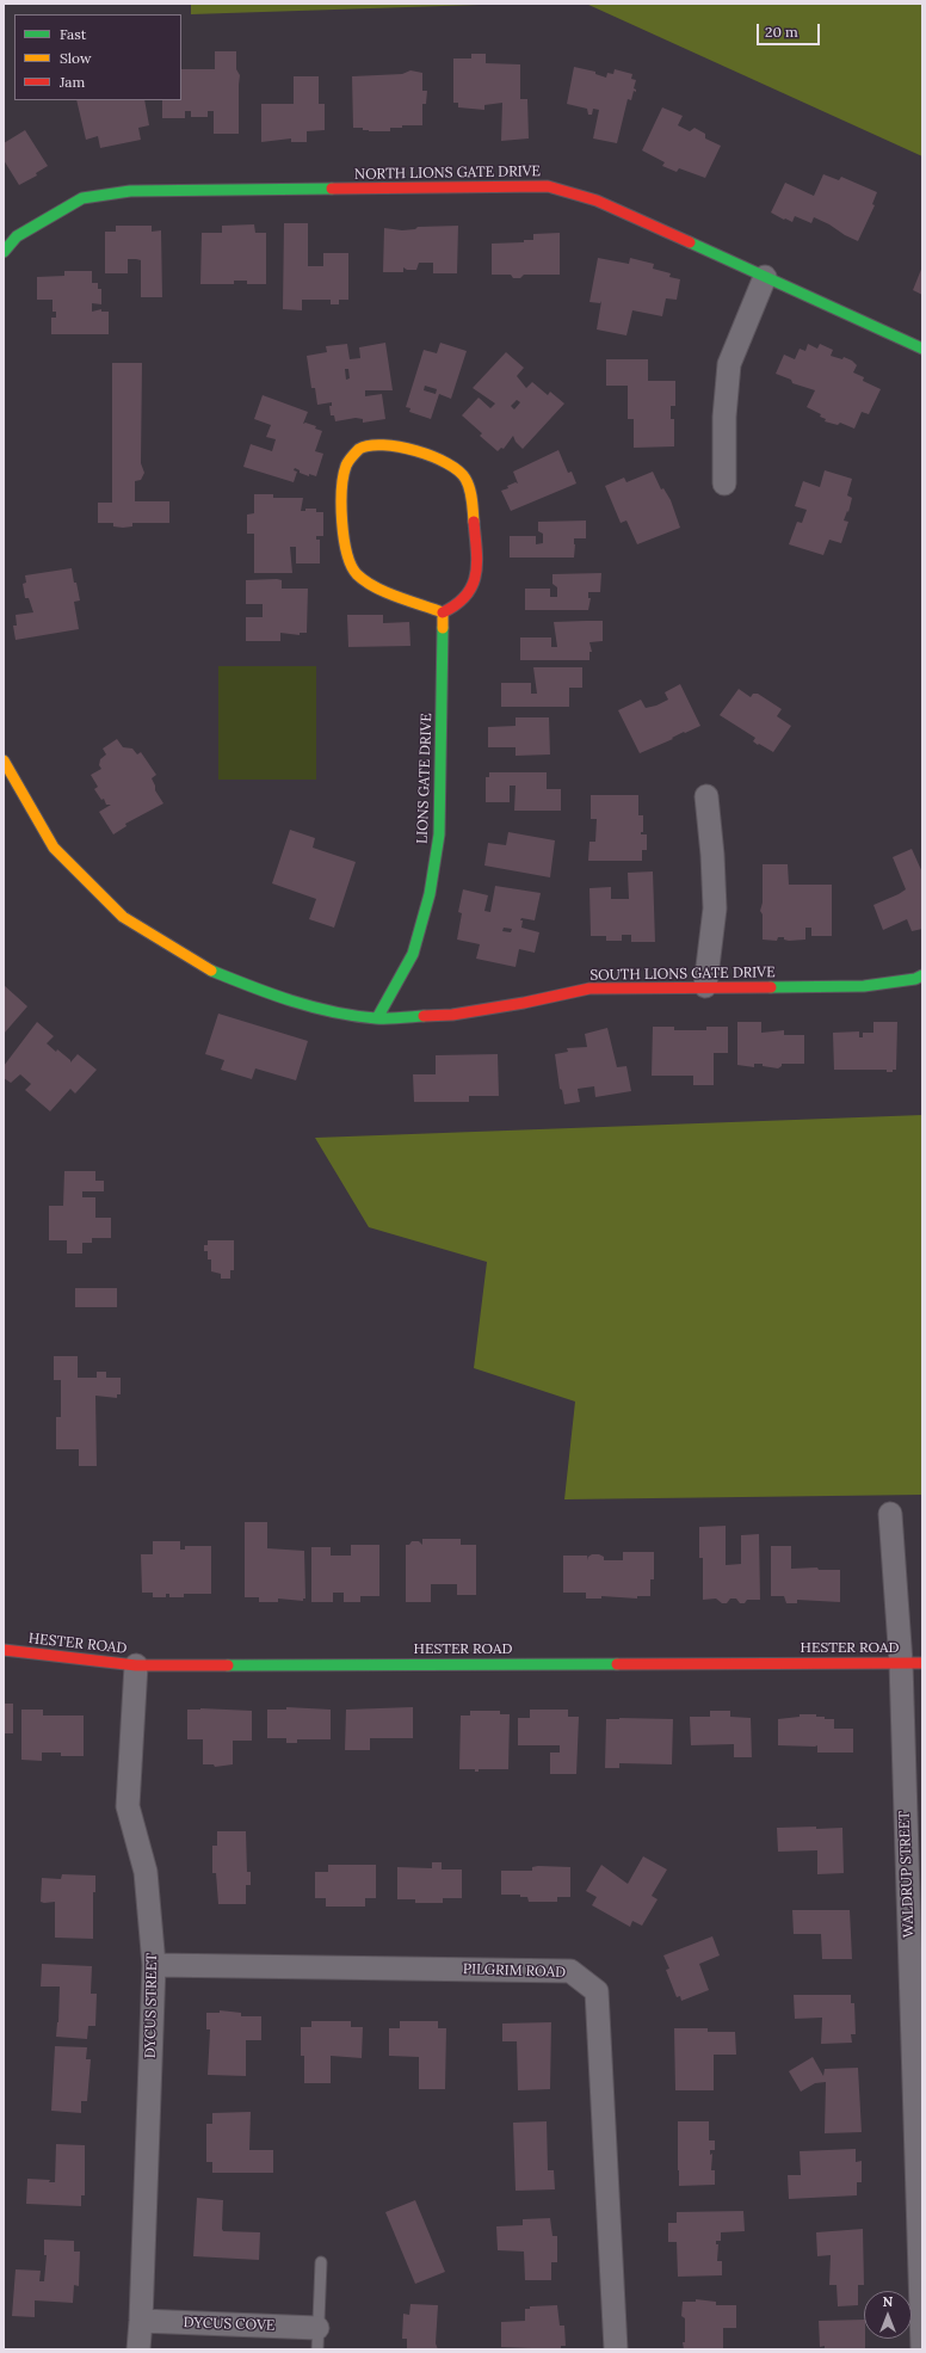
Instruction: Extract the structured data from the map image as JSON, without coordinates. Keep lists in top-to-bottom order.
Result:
{
  "streets": {
    "street": [
      "NORTH LIONS GATE DRIVE",
      "LIONS GATE DRIVE",
      "SOUTH LIONS GATE DRIVE",
      "HESTER ROAD",
      "WALDRUP STREET",
      "PILGRIM ROAD",
      "DYCUS STREET",
      "DYCUS COVE"
    ]
  },
  "crossings": [
    ["LIONS GATE DRIVE", "SOUTH LIONS GATE DRIVE"],
    ["HESTER ROAD", "WALDRUP STREET"],
    ["HESTER ROAD", "DYCUS STREET"],
    ["PILGRIM ROAD", "DYCUS STREET"],
    ["DYCUS STREET", "DYCUS COVE"]
  ],
  "legend": ["Fast", "Slow", "Jam"],
  "scale_bar": "20 m",
  "north": "top"
}
